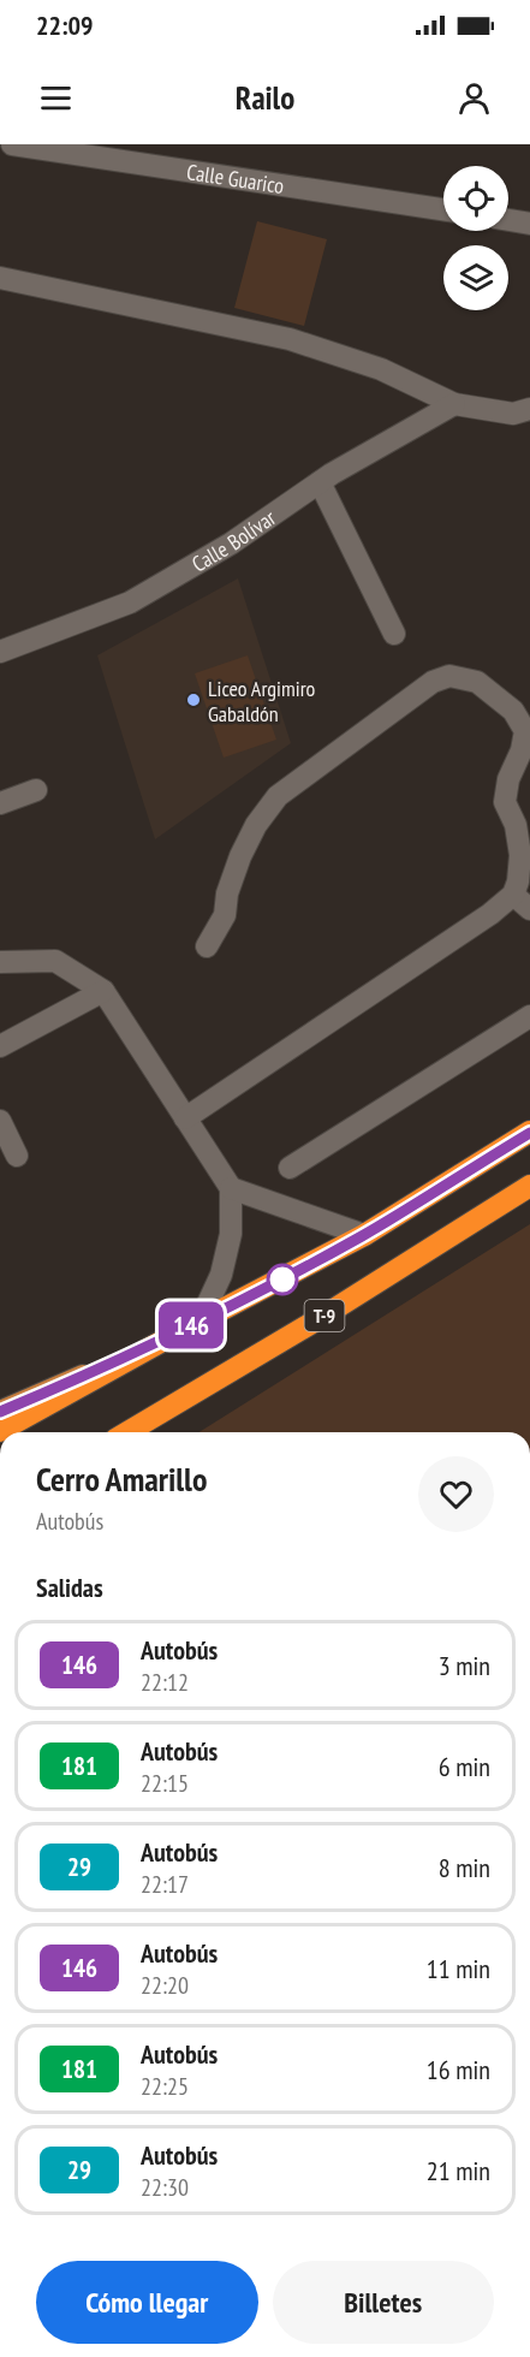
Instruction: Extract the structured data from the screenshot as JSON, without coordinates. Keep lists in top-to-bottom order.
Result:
{
  "streets": {
    "highway": ["T-9"],
    "street": ["Calle Guarico", "Calle Bolívar"]
  },
  "places": ["Liceo Argimiro Gabaldón"],
  "lines": ["bus line 146"],
  "page": {
    "status": "22:09",
    "header": "Railo",
    "on_map": "146",
    "heading": [
      ["Cerro Amarillo", "Autobús"],
      "Salidas"
    ],
    "list": [
      {
        "mark": "146",
        "name": "Autobús",
        "note": "22:12",
        "value": "3 min"
      },
      {
        "mark": "181",
        "name": "Autobús",
        "note": "22:15",
        "value": "6 min"
      },
      {
        "mark": "29",
        "name": "Autobús",
        "note": "22:17",
        "value": "8 min"
      },
      {
        "mark": "146",
        "name": "Autobús",
        "note": "22:20",
        "value": "11 min"
      },
      {
        "mark": "181",
        "name": "Autobús",
        "note": "22:25",
        "value": "16 min"
      },
      {
        "mark": "29",
        "name": "Autobús",
        "note": "22:30",
        "value": "21 min"
      }
    ],
    "buttons": ["Cómo llegar", "Billetes"]
  }
}
